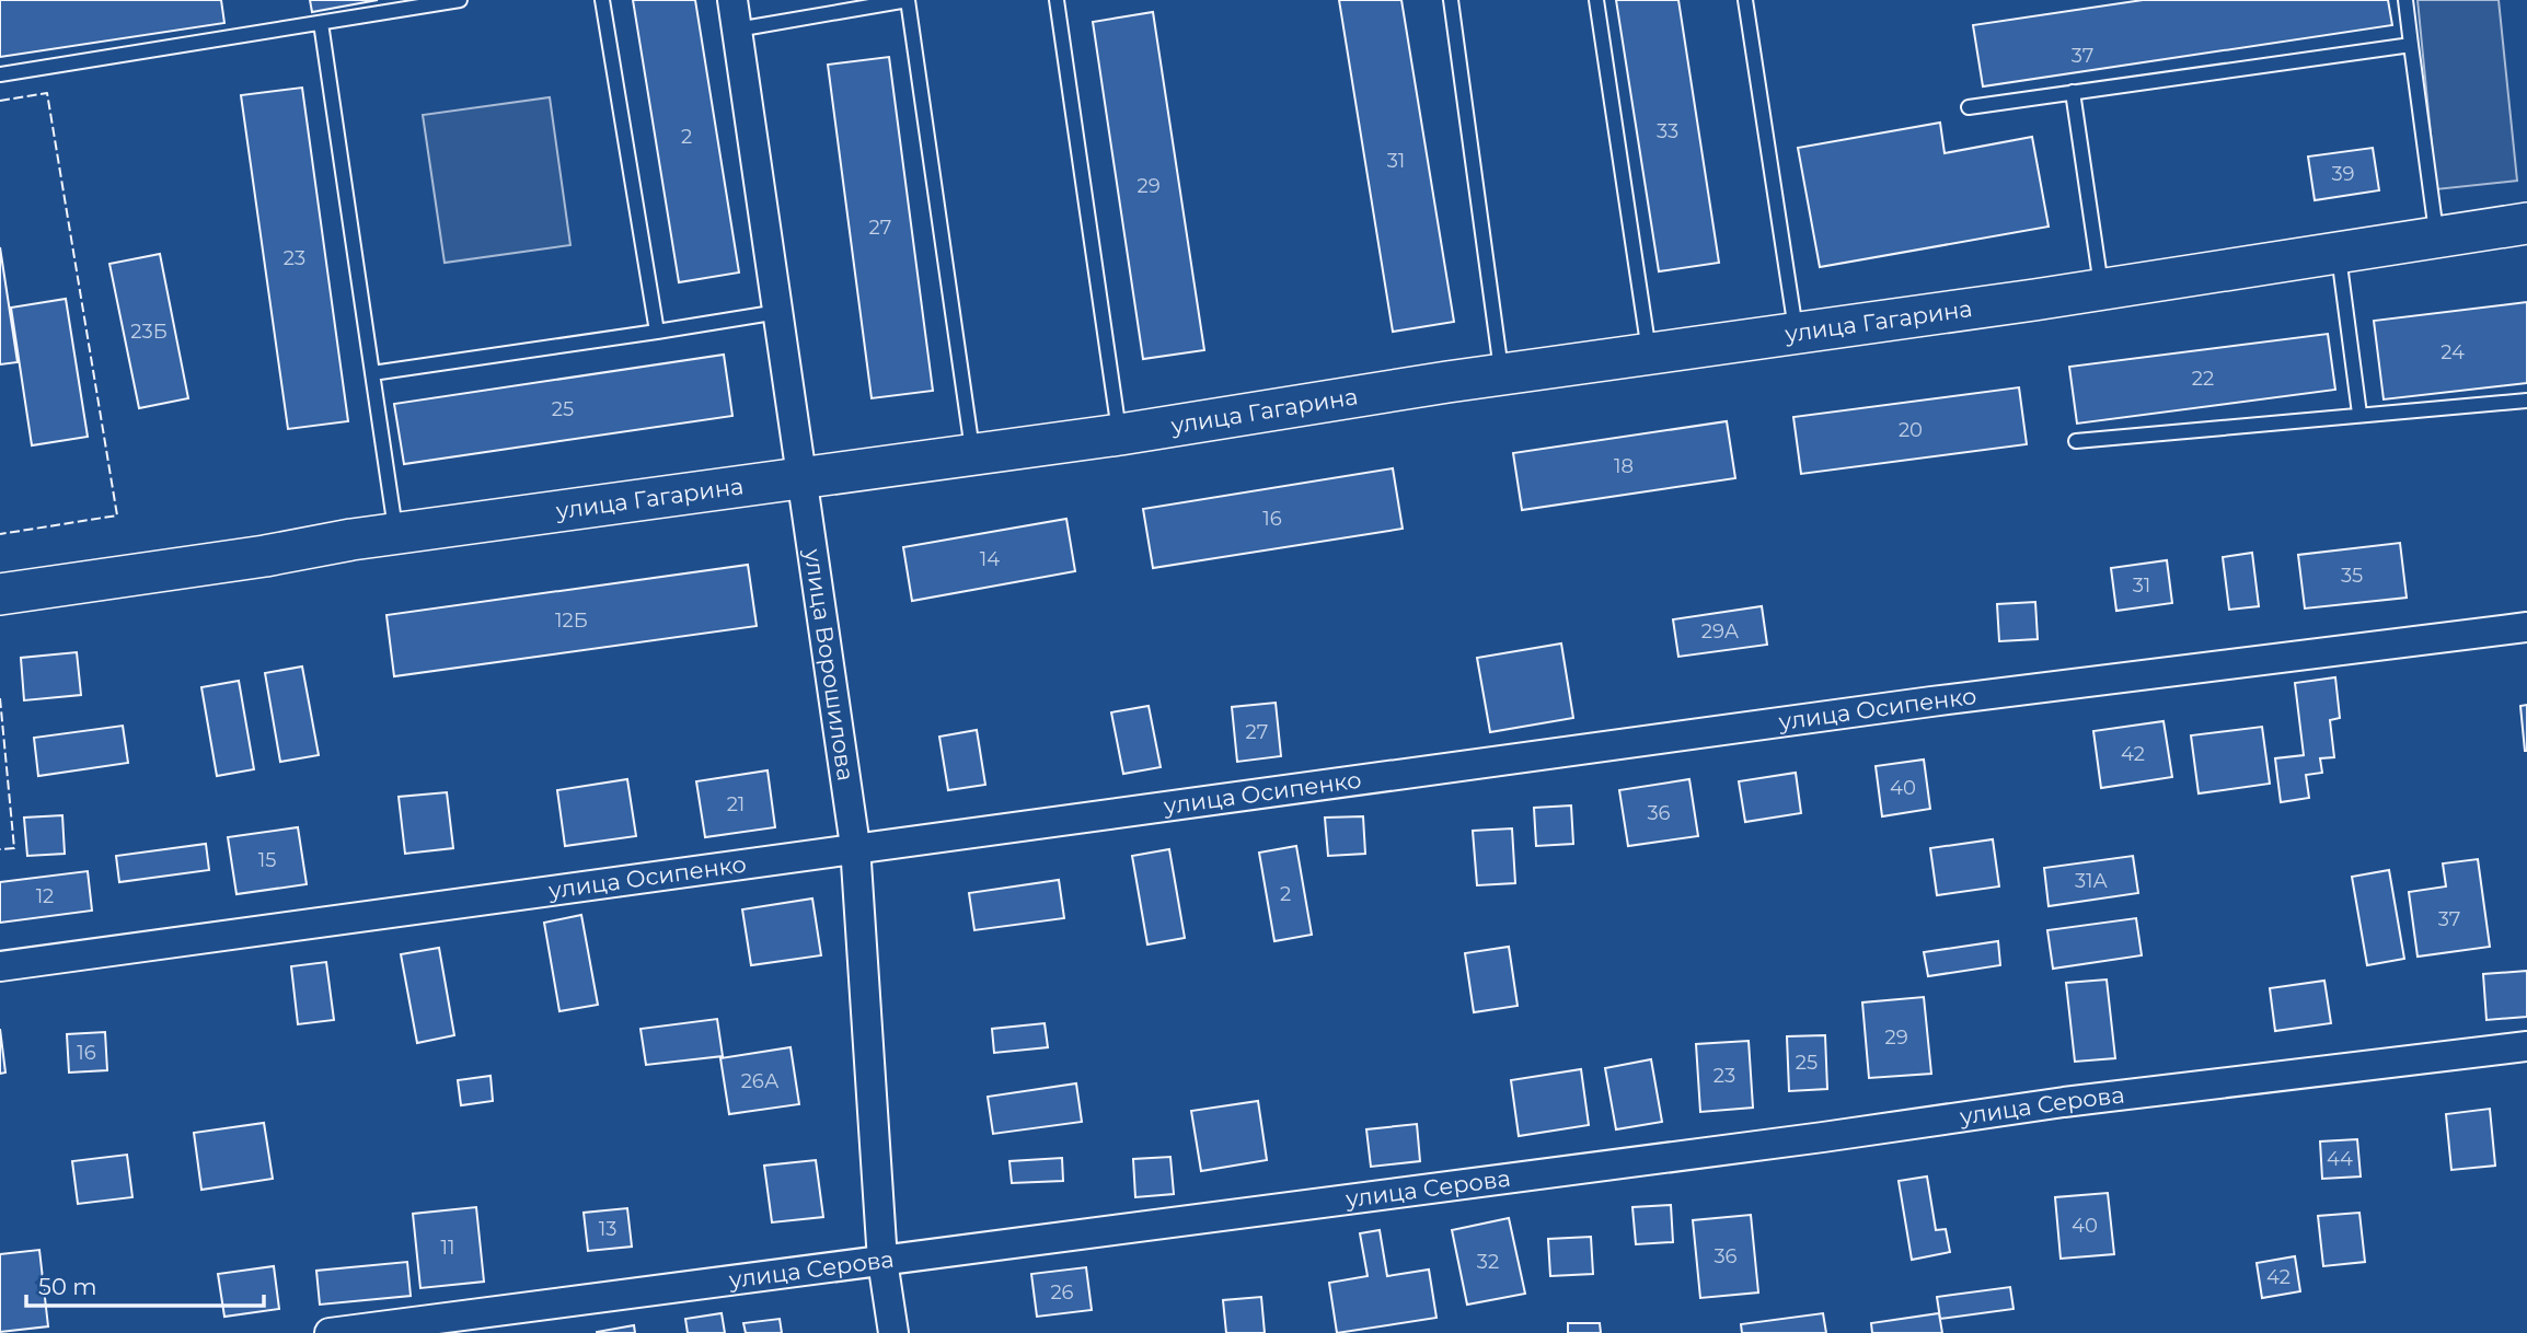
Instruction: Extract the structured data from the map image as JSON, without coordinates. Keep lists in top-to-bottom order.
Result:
{
  "streets": {
    "main road": ["улица Гагарина"],
    "street": ["улица Ворошилова", "улица Осипенко", "улица Серова"]
  },
  "crossings": [
    ["улица Гагарина", "улица Ворошилова"],
    ["улица Ворошилова", "улица Осипенко"],
    ["улица Ворошилова", "улица Серова"]
  ],
  "house_numbers": [
    "37",
    "33",
    "2",
    "31",
    "39",
    "29",
    "27",
    "23",
    "23Б",
    "24",
    "22",
    "25",
    "20",
    "18",
    "16",
    "14",
    "35",
    "31",
    "12Б",
    "29А",
    "27",
    "42",
    "40",
    "21",
    "36",
    "15",
    "31А",
    "2",
    "12",
    "37",
    "29",
    "16",
    "25",
    "23",
    "26А",
    "44",
    "40",
    "13",
    "11",
    "36",
    "32",
    "42",
    "26"
  ],
  "scale_bar": "50 m"
}
